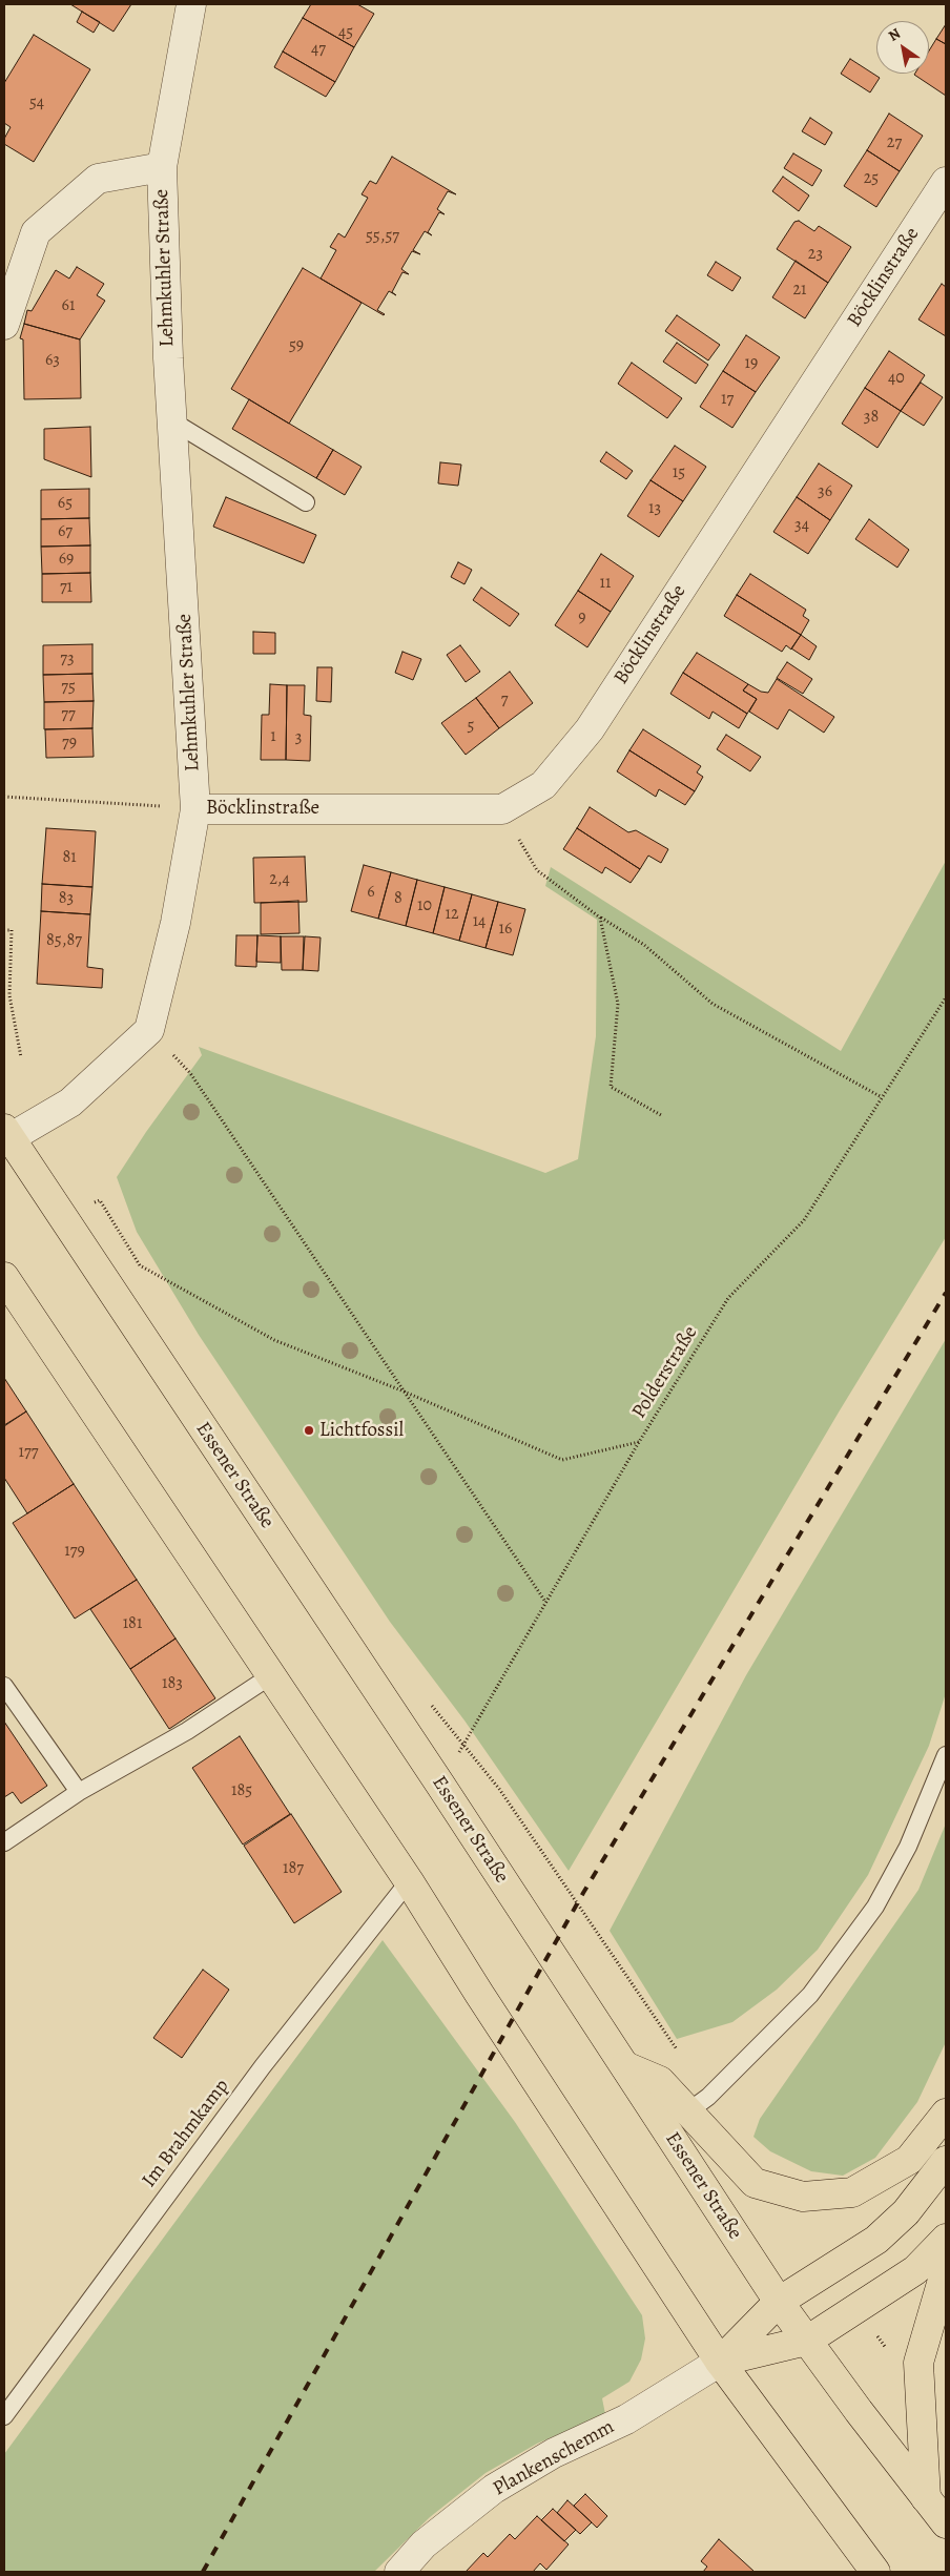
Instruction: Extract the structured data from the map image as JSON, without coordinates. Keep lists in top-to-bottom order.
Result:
{
  "streets": {
    "main road": ["Essener Straße"],
    "street": ["Lehmkuhler Straße", "Böcklinstraße", "Plankenschemm"],
    "lane": ["Im Brahmkamp"],
    "path": ["Polderstraße"]
  },
  "crossings": [
    ["Lehmkuhler Straße", "Böcklinstraße"],
    ["Polderstraße", "Essener Straße"]
  ],
  "places": ["Lichtfossil"],
  "house_numbers": [
    "45",
    "47",
    "54",
    "27",
    "25",
    "55,57",
    "23",
    "21",
    "61",
    "59",
    "63",
    "19",
    "40",
    "17",
    "38",
    "15",
    "36",
    "65",
    "13",
    "34",
    "67",
    "69",
    "11",
    "71",
    "9",
    "73",
    "75",
    "7",
    "77",
    "5",
    "1",
    "3",
    "79",
    "81",
    "2,4",
    "6",
    "83",
    "8",
    "10",
    "12",
    "14",
    "16",
    "85,87",
    "177",
    "179",
    "181",
    "183",
    "185",
    "187"
  ],
  "north": "top left"
}
